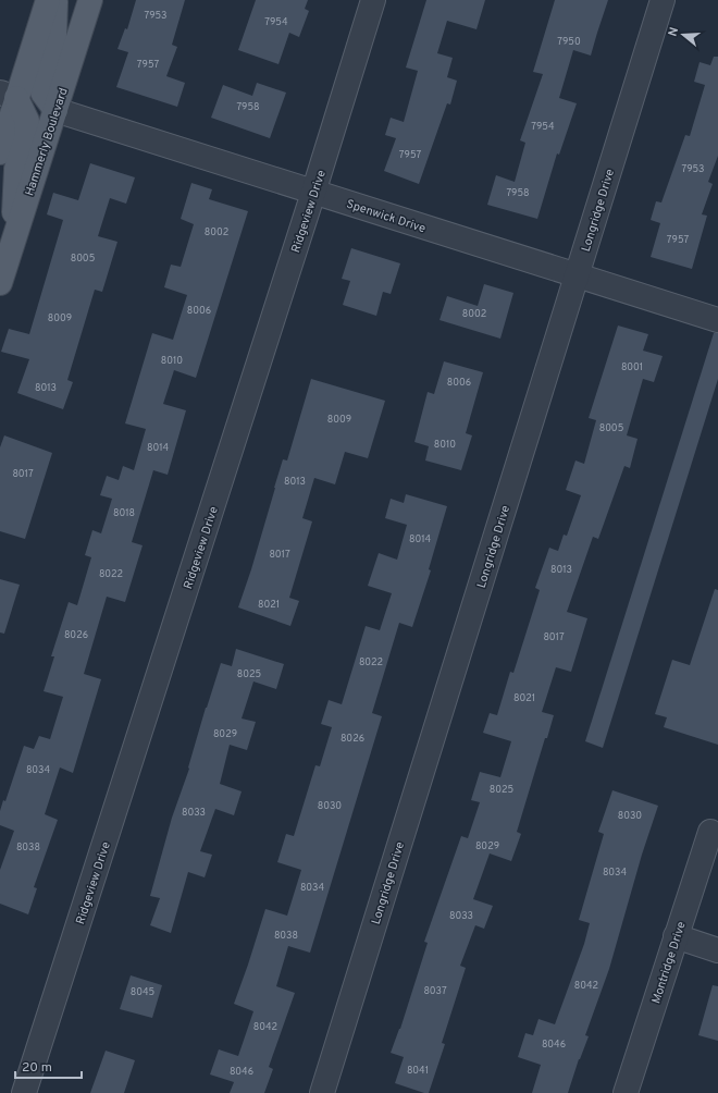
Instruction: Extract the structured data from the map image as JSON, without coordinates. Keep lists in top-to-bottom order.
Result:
{
  "streets": {
    "main road": ["Hammerly Boulevard"],
    "street": [
      "Longridge Drive",
      "Ridgeview Drive",
      "Spenwick Drive",
      "Montridge Drive"
    ]
  },
  "crossings": [
    ["Hammerly Boulevard", "Spenwick Drive"],
    ["Longridge Drive", "Spenwick Drive"],
    ["Ridgeview Drive", "Spenwick Drive"]
  ],
  "house_numbers": [
    "7953",
    "7954",
    "7950",
    "7957",
    "7958",
    "7954",
    "7957",
    "7953",
    "7958",
    "8002",
    "7957",
    "8005",
    "8006",
    "8002",
    "8009",
    "8010",
    "8001",
    "8006",
    "8013",
    "8009",
    "8005",
    "8010",
    "8014",
    "8017",
    "8013",
    "8018",
    "8014",
    "8017",
    "8013",
    "8022",
    "8021",
    "8026",
    "8017",
    "8022",
    "8025",
    "8021",
    "8029",
    "8026",
    "8034",
    "8025",
    "8030",
    "8033",
    "8030",
    "8029",
    "8038",
    "8034",
    "8034",
    "8033",
    "8038",
    "8042",
    "8037",
    "8045",
    "8042",
    "8046",
    "8041",
    "8046"
  ],
  "scale_bar": "20 m",
  "north": "left"
}
